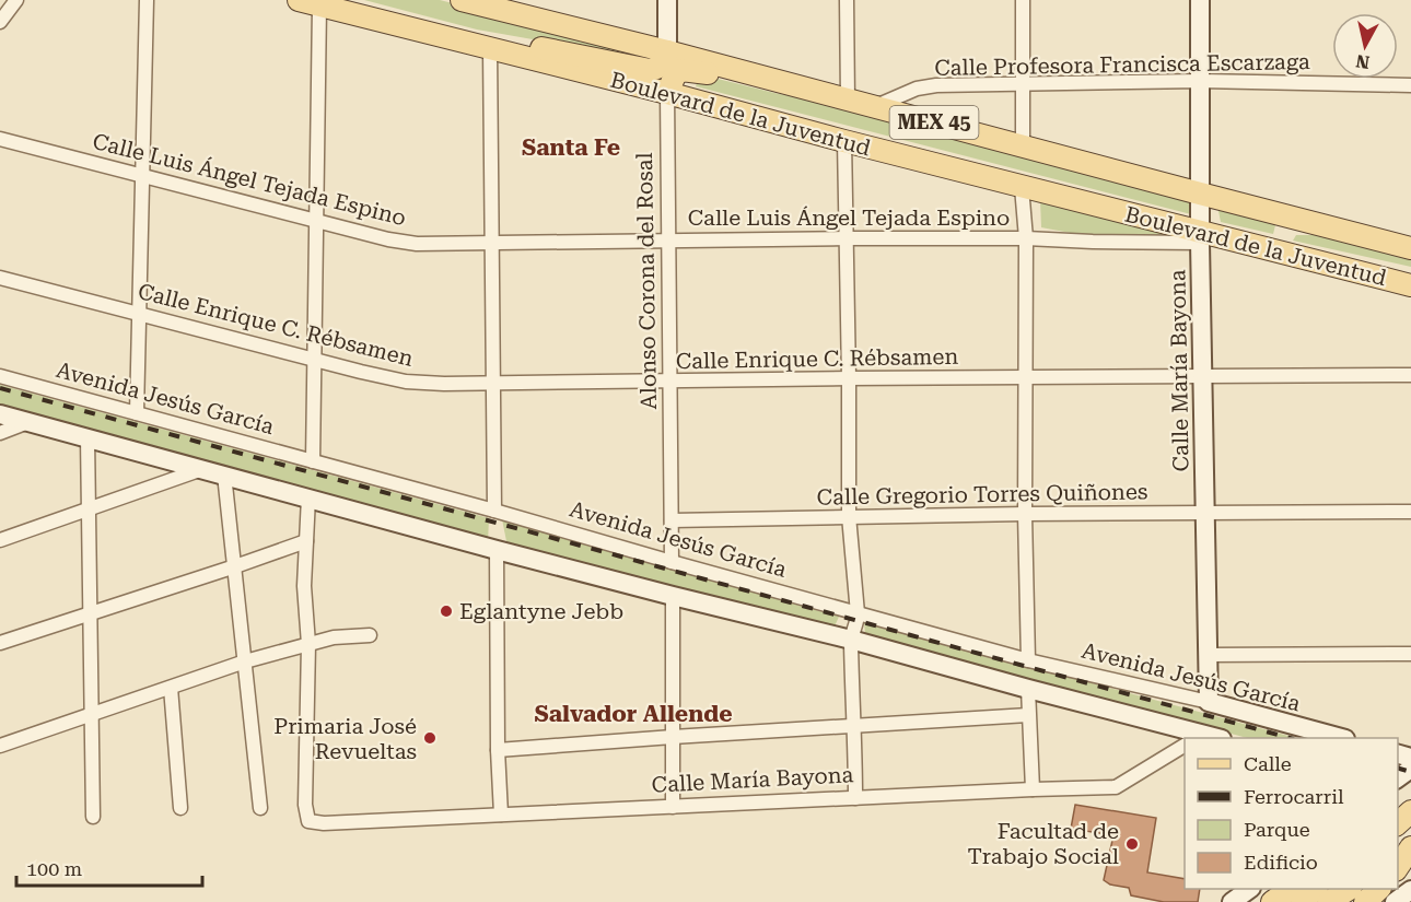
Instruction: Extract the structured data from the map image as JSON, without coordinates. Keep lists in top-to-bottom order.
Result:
{
  "streets": {
    "main road": ["Boulevard de la Juventud", "MEX 45"],
    "street": [
      "Calle Profesora Francisca Escarzaga",
      "Calle Luis Ángel Tejada Espino",
      "Alonso Corona del Rosal",
      "Calle Enrique C. Rébsamen",
      "Calle María Bayona",
      "Avenida Jesús García",
      "Calle Gregorio Torres Quiñones"
    ]
  },
  "crossings": [
    ["Calle Profesora Francisca Escarzaga", "Boulevard de la Juventud"],
    ["Calle Profesora Francisca Escarzaga", "Calle María Bayona"],
    ["Boulevard de la Juventud", "Calle Luis Ángel Tejada Espino"],
    ["Boulevard de la Juventud", "Alonso Corona del Rosal"],
    ["Boulevard de la Juventud", "Calle María Bayona"],
    ["Calle Luis Ángel Tejada Espino", "Alonso Corona del Rosal"],
    ["Calle Luis Ángel Tejada Espino", "Calle María Bayona"],
    ["Alonso Corona del Rosal", "Calle Enrique C. Rébsamen"],
    ["Alonso Corona del Rosal", "Avenida Jesús García"],
    ["Alonso Corona del Rosal", "Calle Gregorio Torres Quiñones"],
    ["Calle Enrique C. Rébsamen", "Calle María Bayona"],
    ["Calle María Bayona", "Avenida Jesús García"],
    ["Calle María Bayona", "Calle Gregorio Torres Quiñones"]
  ],
  "districts": ["Santa Fe", "Salvador Allende"],
  "places": ["Eglantyne Jebb", "Primaria José Revueltas", "Facultad de Trabajo Social"],
  "legend": [
    "Calle",
    "Ferrocarril",
    "Parque",
    "Edificio"
  ],
  "scale_bar": "100 m",
  "north": "bottom"
}
